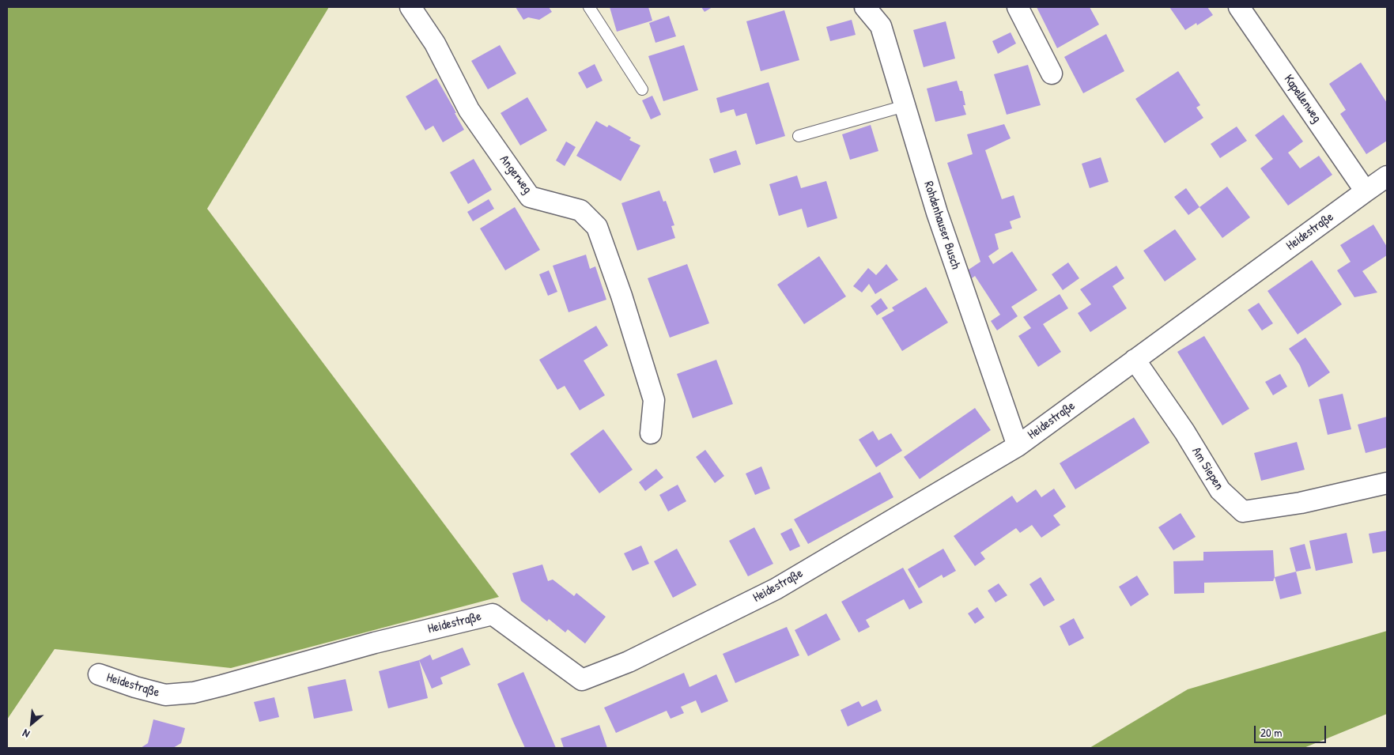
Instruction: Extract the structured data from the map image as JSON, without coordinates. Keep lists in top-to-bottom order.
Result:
{
  "streets": {
    "street": [
      "Kapellenweg",
      "Angerweg",
      "Rohdenhauser Busch",
      "Heidestraße",
      "Am Siepen"
    ]
  },
  "crossings": [
    ["Kapellenweg", "Heidestraße"],
    ["Rohdenhauser Busch", "Heidestraße"],
    ["Heidestraße", "Am Siepen"]
  ],
  "scale_bar": "20 m",
  "north": "bottom left"
}
